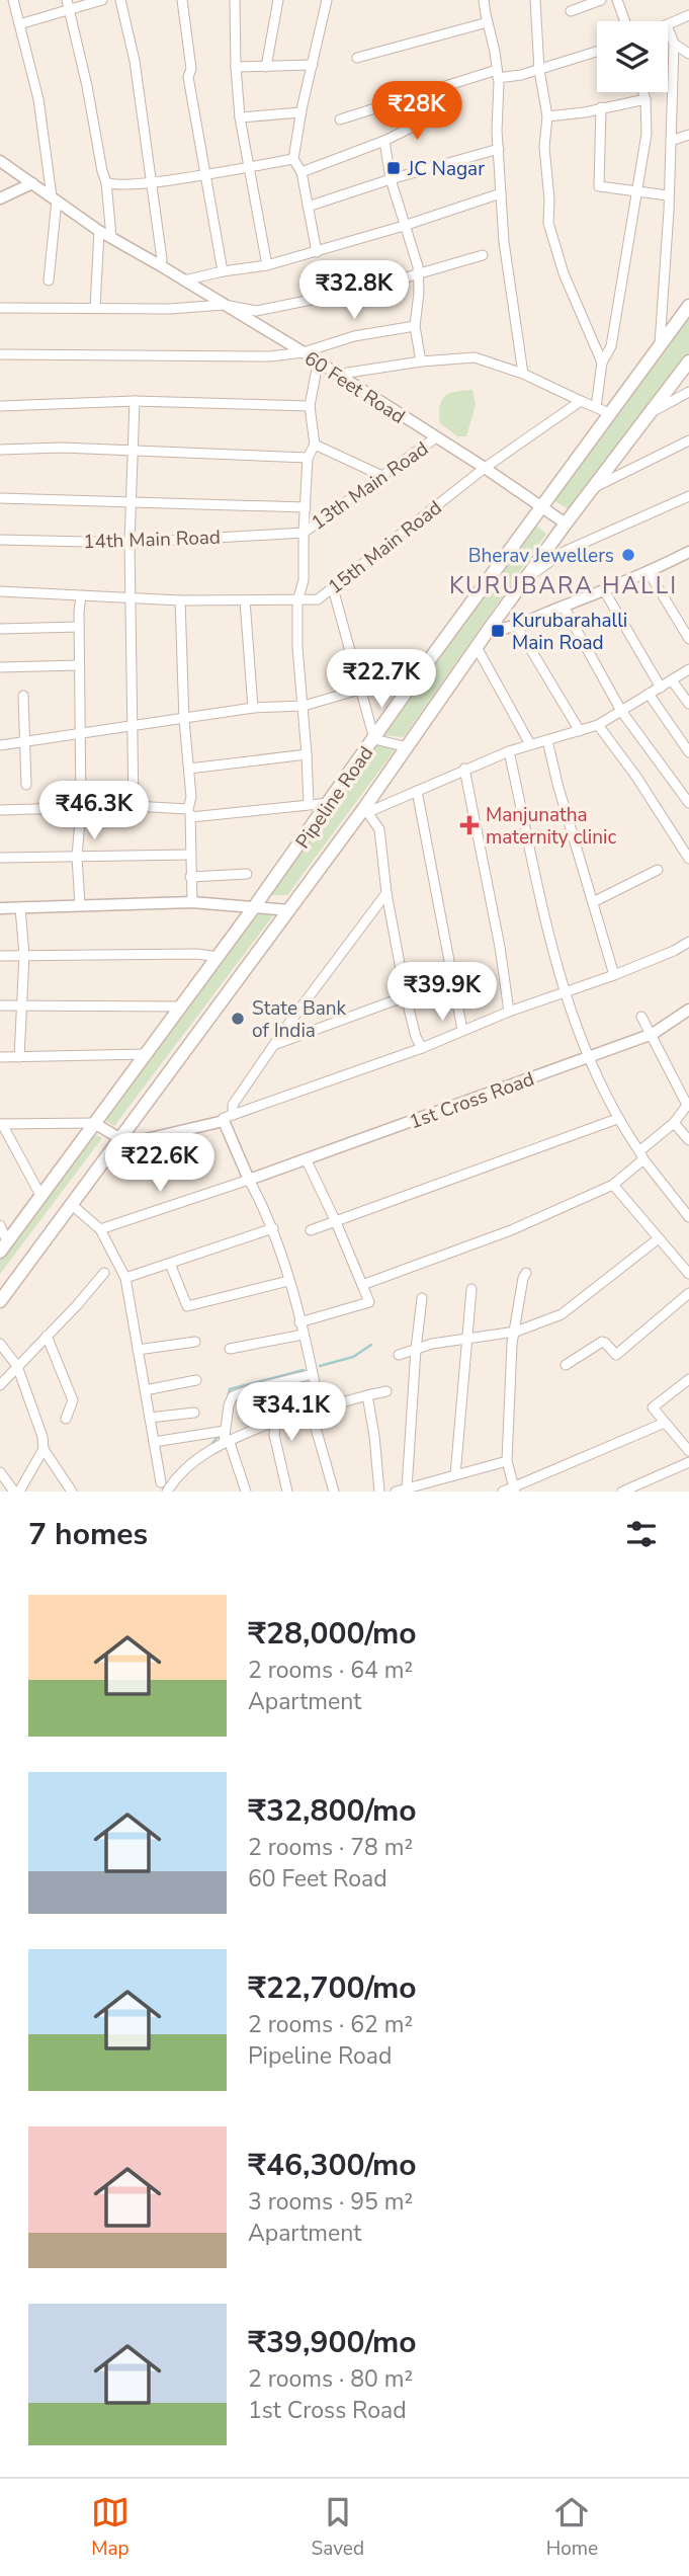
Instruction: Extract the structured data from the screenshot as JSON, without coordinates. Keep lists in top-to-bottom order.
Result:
{
  "streets": {
    "main road": ["Pipeline Road"],
    "street": [
      "60 Feet Road",
      "13th Main Road",
      "14th Main Road",
      "15th Main Road",
      "1st Cross Road"
    ]
  },
  "crossings": [
    ["60 Feet Road", "13th Main Road"],
    ["60 Feet Road", "15th Main Road"],
    ["60 Feet Road", "Pipeline Road"],
    ["13th Main Road", "14th Main Road"]
  ],
  "districts": ["KURUBARA HALLI"],
  "places": {
    "transit": ["JC Nagar", "Kurubarahalli Main Road"],
    "other": ["Bherav Jewellers", "State Bank of India"],
    "health": ["Manjunatha maternity clinic"]
  },
  "page": {
    "price": [
      "₹28K",
      "₹32.8K",
      "₹22.7K",
      "₹46.3K",
      "₹39.9K",
      "₹22.6K",
      "₹34.1K"
    ],
    "heading": "7 homes",
    "list": [
      {
        "name": "₹28,000/mo",
        "note": "2 rooms · 64 m² · Apartment"
      },
      {
        "name": "₹32,800/mo",
        "note": "2 rooms · 78 m² · 60 Feet Road"
      },
      {
        "name": "₹22,700/mo",
        "note": "2 rooms · 62 m² · Pipeline Road"
      },
      {
        "name": "₹46,300/mo",
        "note": "3 rooms · 95 m² · Apartment"
      },
      {
        "name": "₹39,900/mo",
        "note": "2 rooms · 80 m² · 1st Cross Road"
      }
    ],
    "tabs": ["Map", "Saved", "Home"]
  }
}
